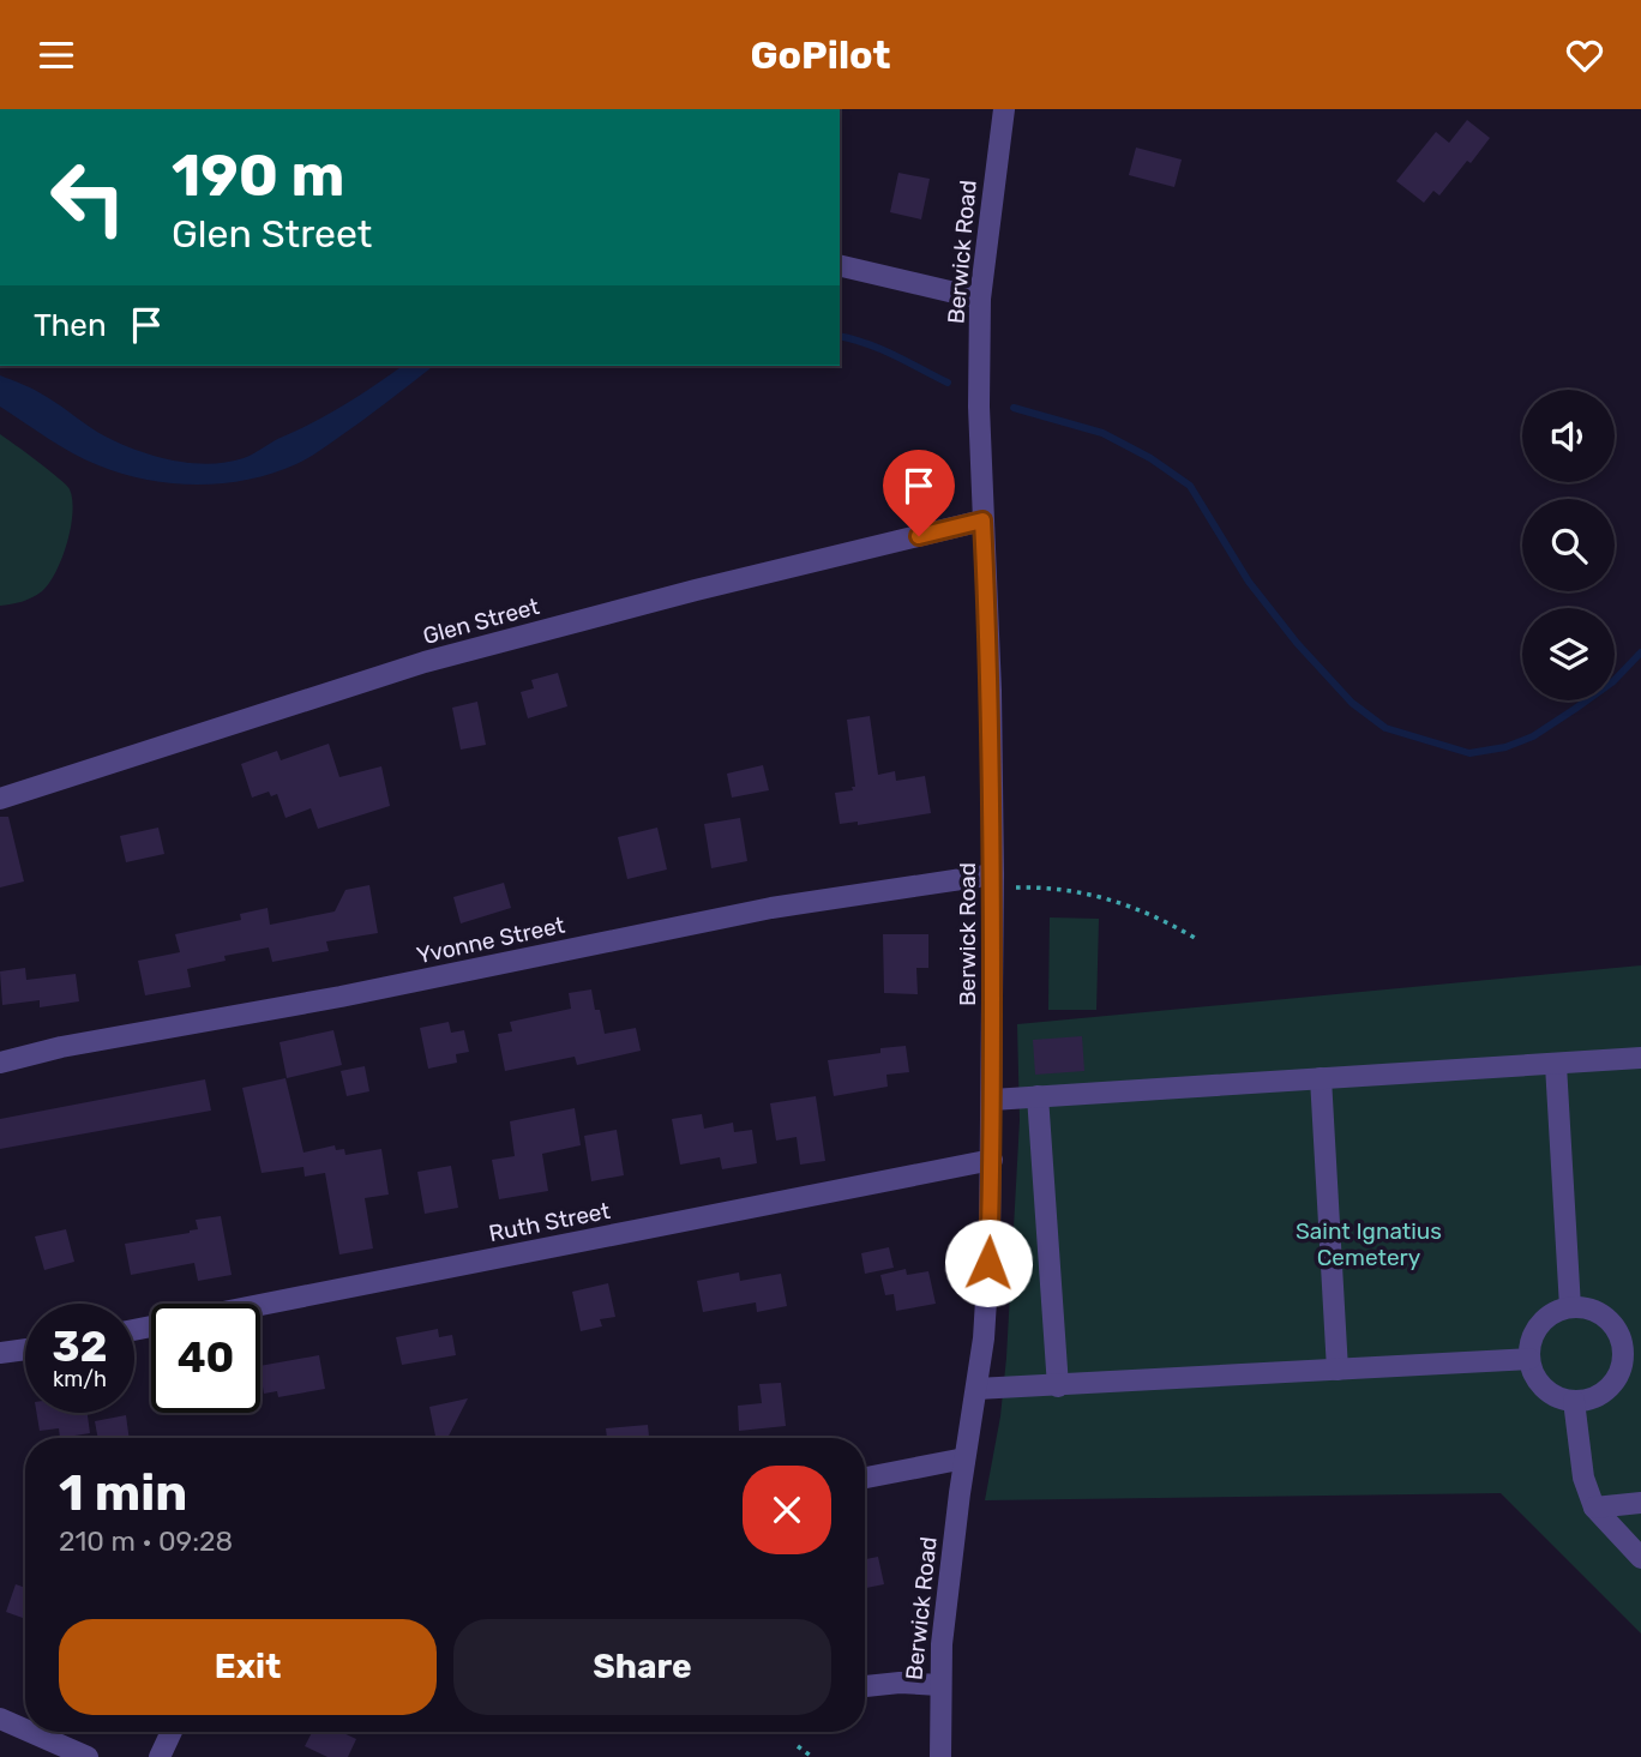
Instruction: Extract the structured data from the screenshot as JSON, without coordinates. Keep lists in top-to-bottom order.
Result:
{
  "streets": {
    "street": [
      "Berwick Road",
      "Glen Street",
      "Yvonne Street",
      "Ruth Street"
    ]
  },
  "crossings": [
    ["Berwick Road", "Glen Street"],
    ["Berwick Road", "Yvonne Street"],
    ["Berwick Road", "Ruth Street"]
  ],
  "parks": ["Saint Ignatius Cemetery"],
  "page": {
    "header": "GoPilot",
    "turn": ["190 m", "Glen Street"],
    "then": "Then",
    "speed": "32 km/h",
    "limit": "40",
    "heading": ["1 min", "210 m · 09:28"],
    "buttons": ["Exit", "Share"]
  }
}
